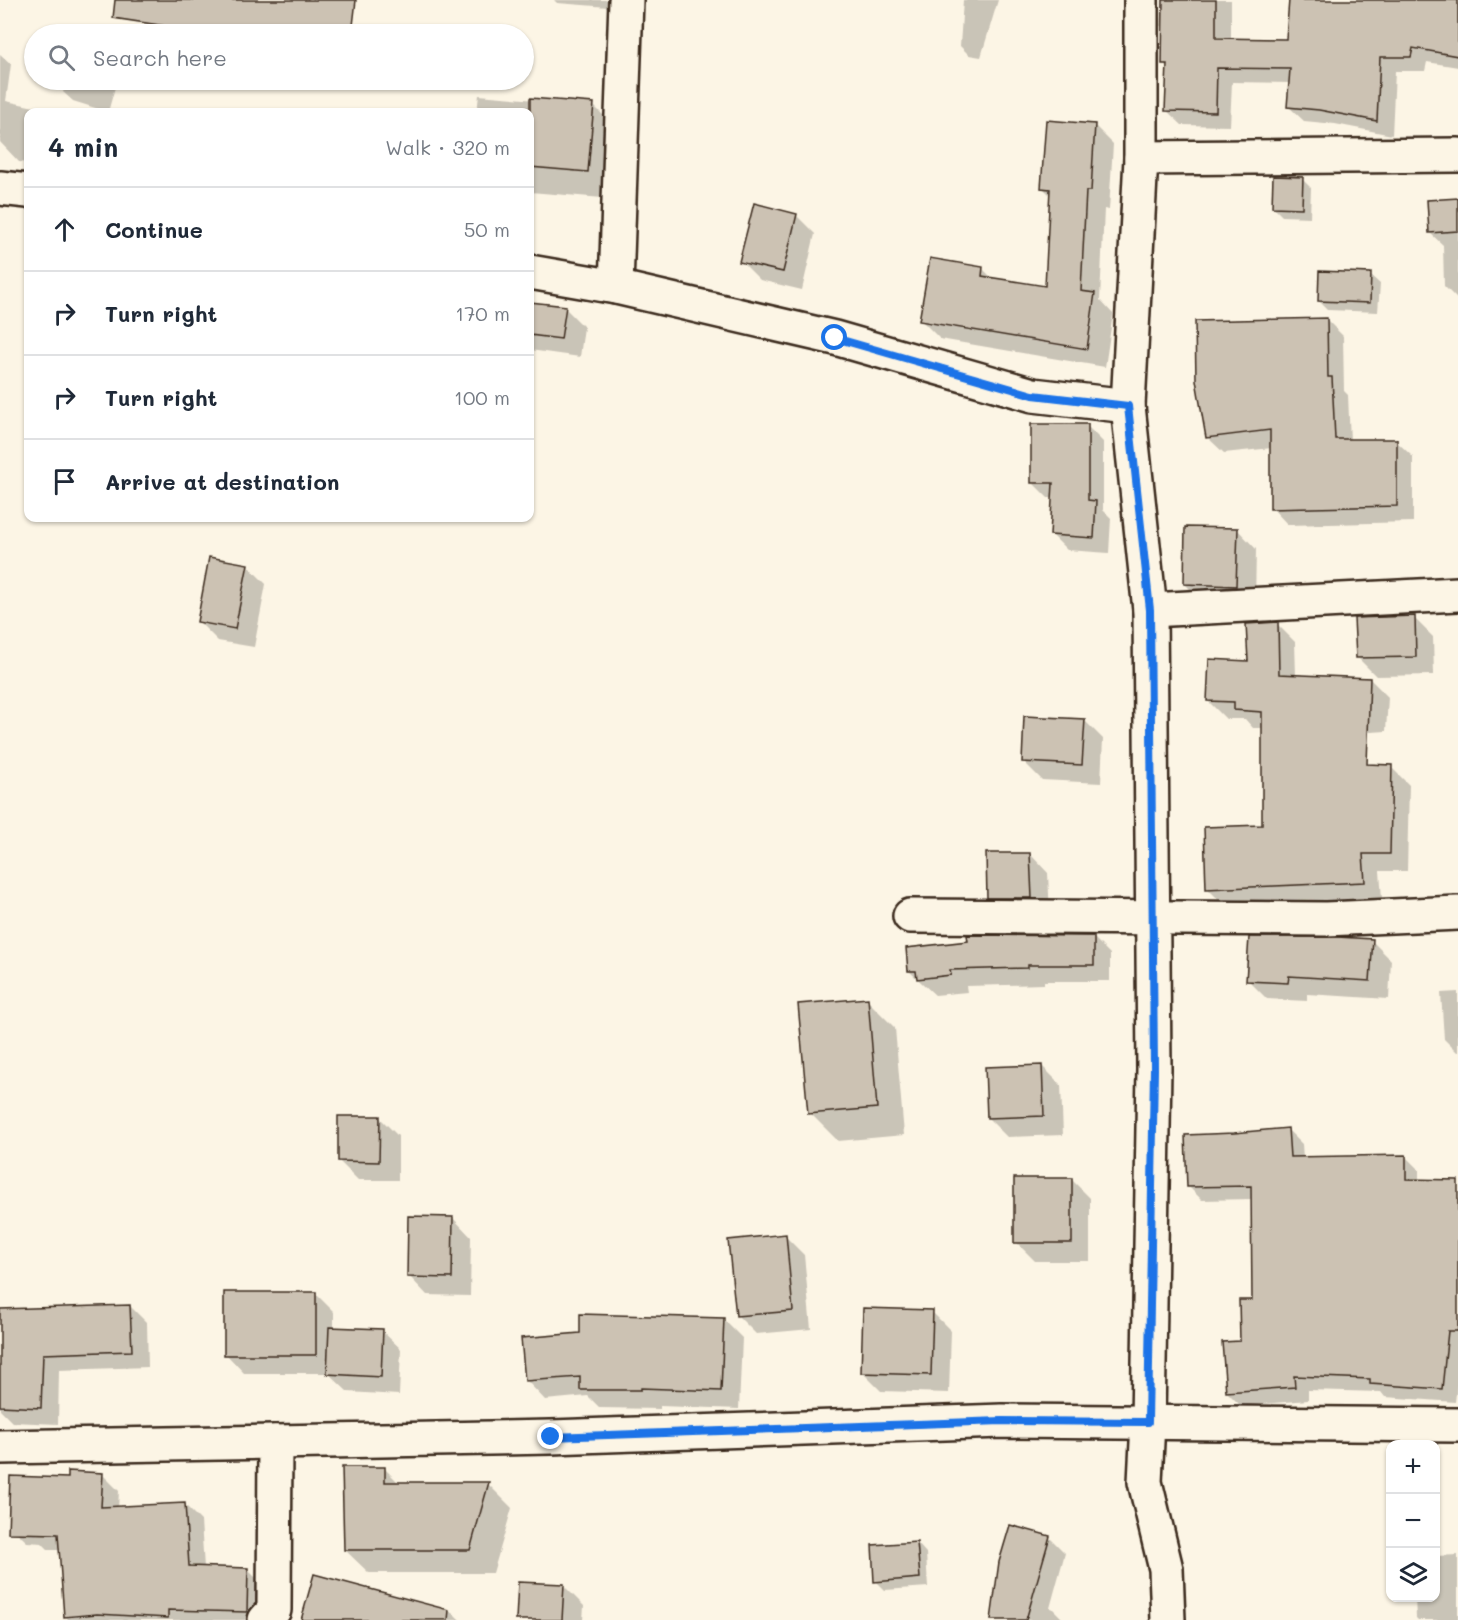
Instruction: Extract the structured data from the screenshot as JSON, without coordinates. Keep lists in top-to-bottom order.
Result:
{
  "page": {
    "search": "Search here",
    "heading": ["4 min", "Walk · 320 m"],
    "list": [
      ["Continue", "50 m"],
      ["Turn right", "170 m"],
      ["Turn right", "100 m"],
      "Arrive at destination"
    ],
    "map_buttons": ["+", "−"]
  }
}
